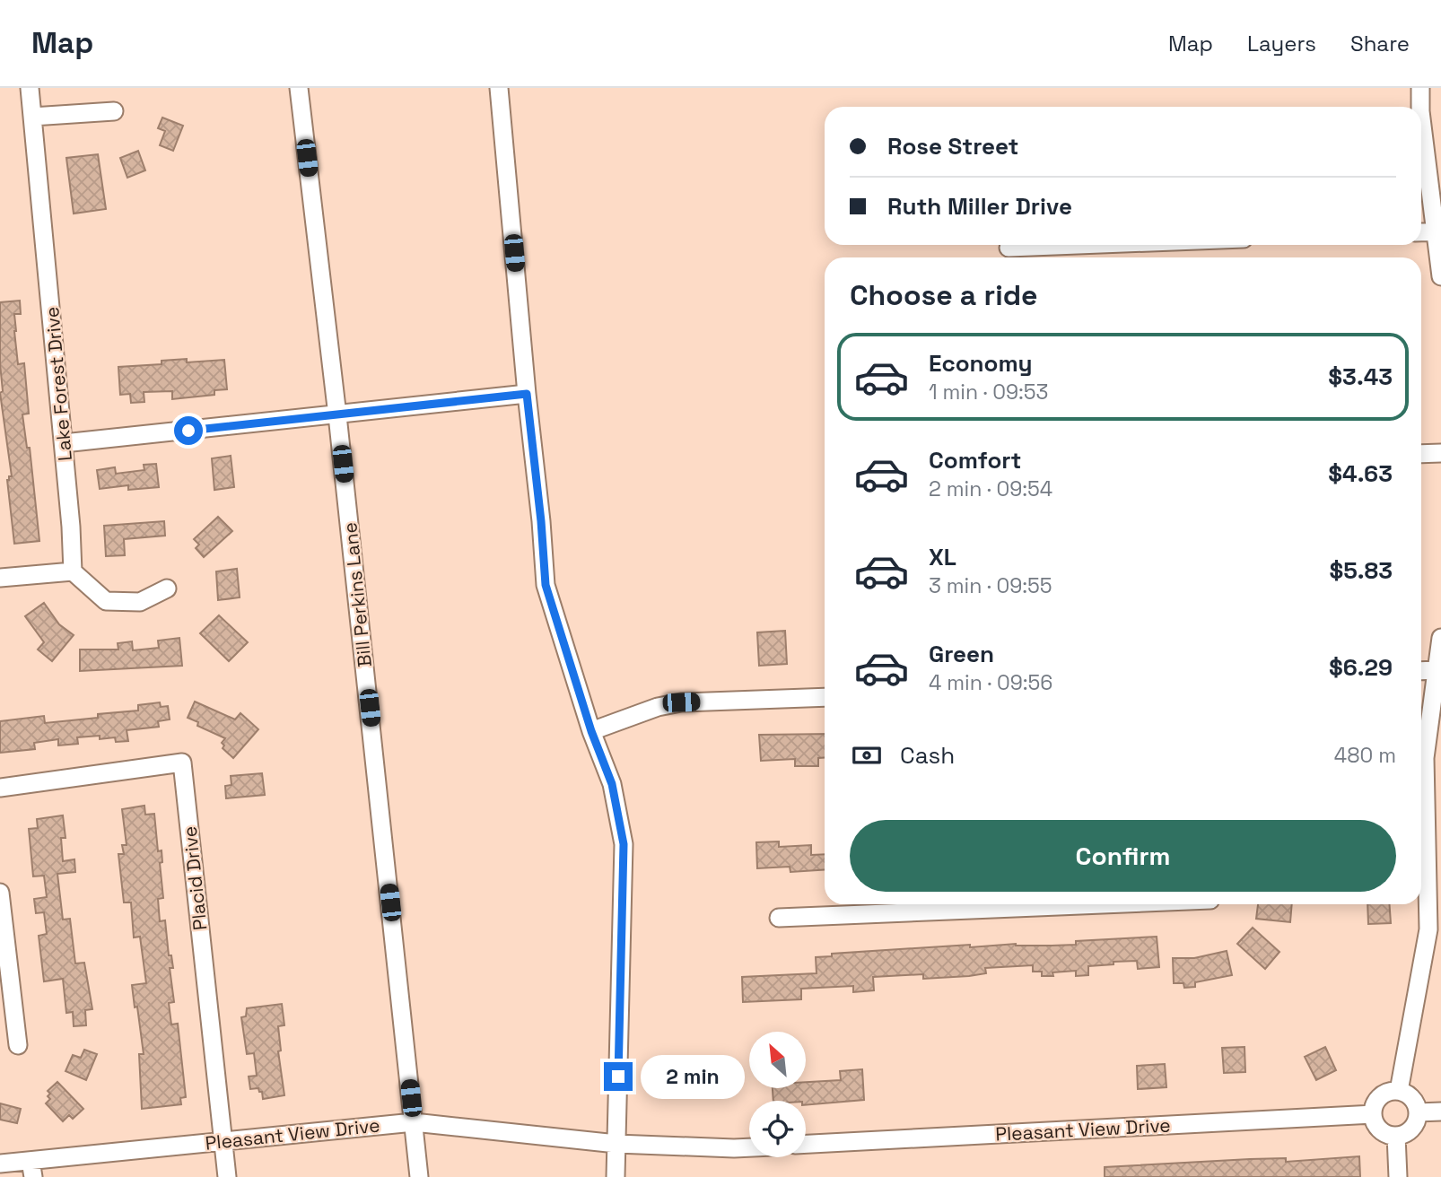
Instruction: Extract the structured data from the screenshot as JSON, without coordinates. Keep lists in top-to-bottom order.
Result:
{
  "streets": {
    "street": [
      "Lake Forest Drive",
      "Bill Perkins Lane",
      "Placid Drive",
      "Pleasant View Drive"
    ]
  },
  "crossings": [
    ["Bill Perkins Lane", "Pleasant View Drive"],
    ["Placid Drive", "Pleasant View Drive"]
  ],
  "north": "top left",
  "page": {
    "header": "Map",
    "nav": ["Map", "Layers", "Share"],
    "banner": ["Rose Street", "Ruth Miller Drive"],
    "heading": "Choose a ride",
    "list": [
      {
        "name": "Economy",
        "note": "1 min · 09:53",
        "value": "$3.43"
      },
      {
        "name": "Comfort",
        "note": "2 min · 09:54",
        "value": "$4.63"
      },
      {
        "name": "XL",
        "note": "3 min · 09:55",
        "value": "$5.83"
      },
      {
        "name": "Green",
        "note": "4 min · 09:56",
        "value": "$6.29"
      }
    ],
    "pay": ["Cash", "480 m"],
    "buttons": "Confirm",
    "bubble": "2 min"
  }
}
